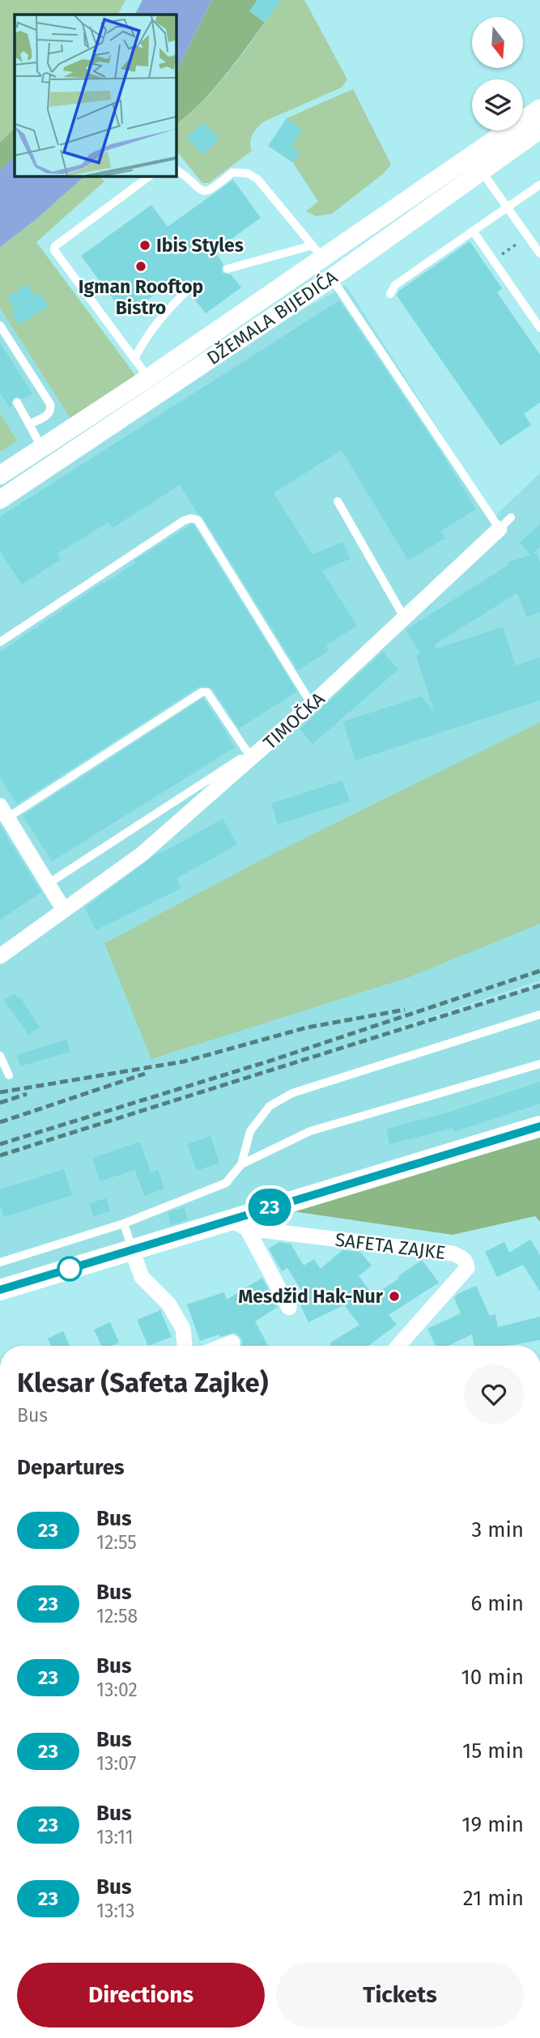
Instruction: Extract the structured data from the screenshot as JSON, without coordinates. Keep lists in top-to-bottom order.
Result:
{
  "streets": {
    "main road": ["SAFETA ZAJKE"],
    "street": ["DŽEMALA BIJEDIĆA", "TIMOČKA"]
  },
  "places": ["Ibis Styles", "Igman Rooftop Bistro", "Mesdžid Hak-Nur"],
  "lines": ["bus line 23"],
  "north": "bottom",
  "page": {
    "on_map": "23",
    "heading": [
      ["Klesar (Safeta Zajke)", "Bus"],
      "Departures"
    ],
    "list": [
      {
        "mark": "23",
        "name": "Bus",
        "note": "12:55",
        "value": "3 min"
      },
      {
        "mark": "23",
        "name": "Bus",
        "note": "12:58",
        "value": "6 min"
      },
      {
        "mark": "23",
        "name": "Bus",
        "note": "13:02",
        "value": "10 min"
      },
      {
        "mark": "23",
        "name": "Bus",
        "note": "13:07",
        "value": "15 min"
      },
      {
        "mark": "23",
        "name": "Bus",
        "note": "13:11",
        "value": "19 min"
      },
      {
        "mark": "23",
        "name": "Bus",
        "note": "13:13",
        "value": "21 min"
      }
    ],
    "buttons": ["Directions", "Tickets"]
  }
}
